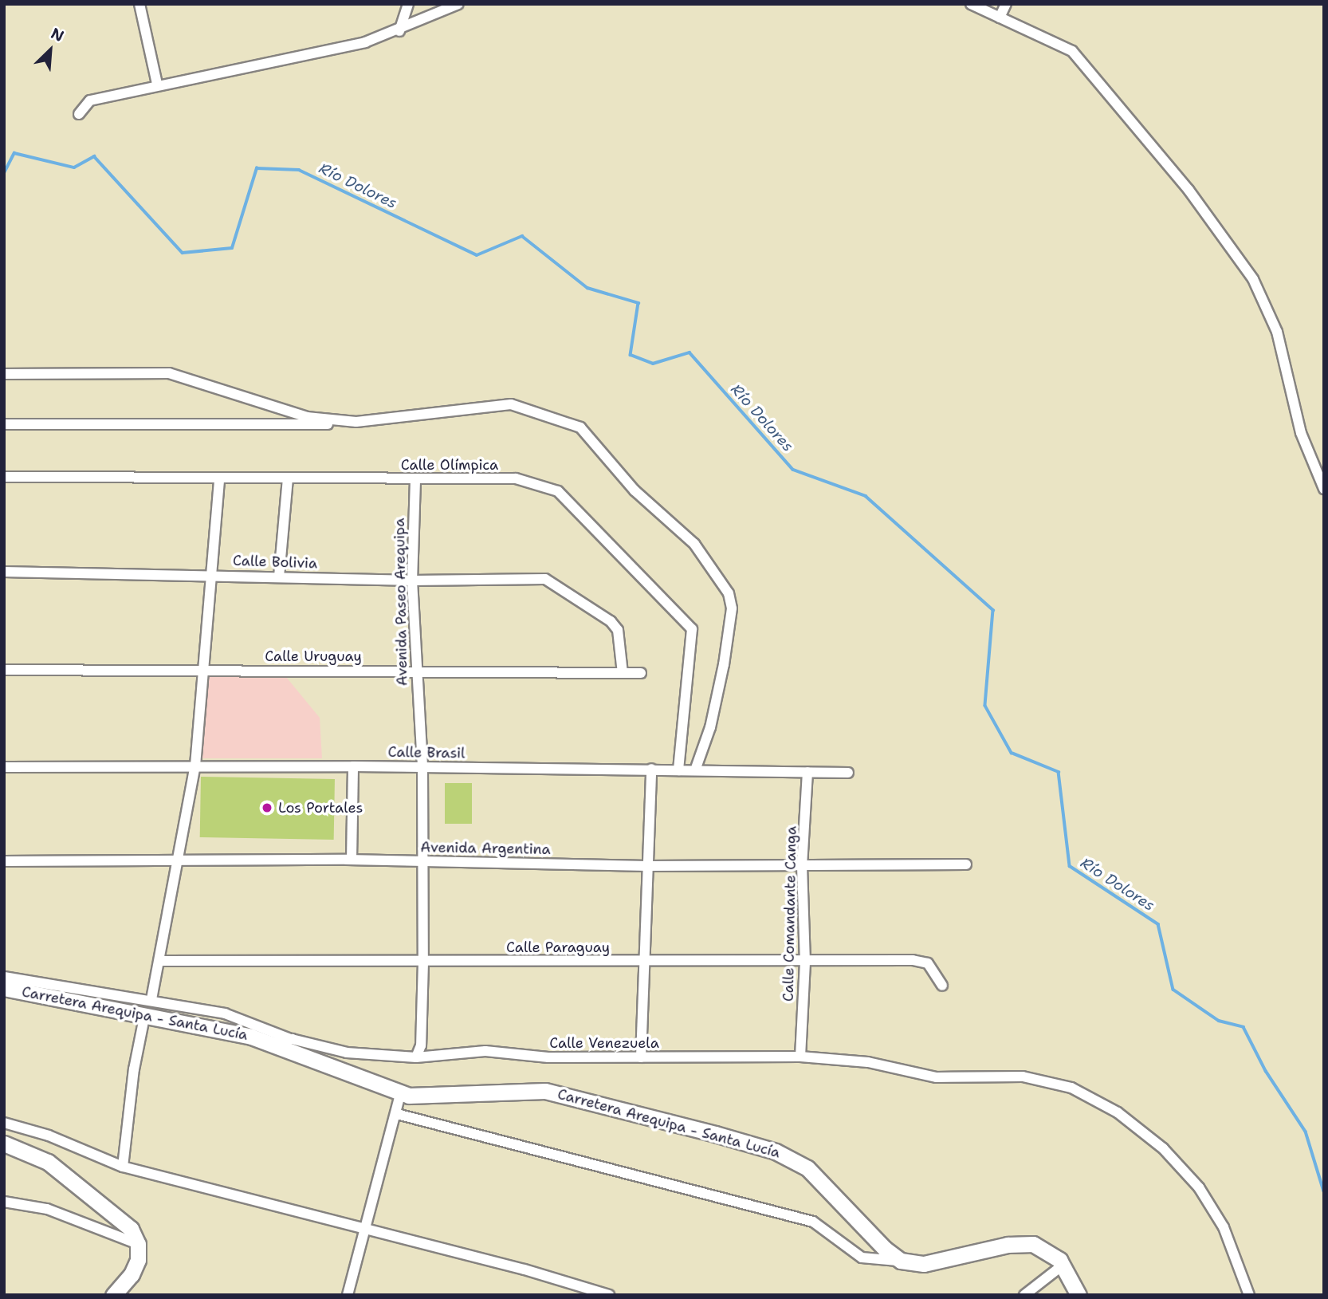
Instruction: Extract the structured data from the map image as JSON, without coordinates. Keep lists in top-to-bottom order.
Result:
{
  "streets": {
    "main road": ["Carretera Arequipa - Santa Lucía"],
    "street": [
      "Calle Olímpica",
      "Calle Bolivia",
      "Avenida Paseo Arequipa",
      "Calle Uruguay",
      "Calle Brasil",
      "Avenida Argentina",
      "Calle Comandante Canga",
      "Calle Paraguay",
      "Calle Venezuela"
    ]
  },
  "crossings": [
    ["Calle Olímpica", "Avenida Paseo Arequipa"],
    ["Calle Olímpica", "Calle Brasil"],
    ["Calle Bolivia", "Avenida Paseo Arequipa"],
    ["Calle Bolivia", "Calle Uruguay"],
    ["Avenida Paseo Arequipa", "Calle Uruguay"],
    ["Avenida Paseo Arequipa", "Calle Brasil"],
    ["Avenida Paseo Arequipa", "Avenida Argentina"],
    ["Avenida Paseo Arequipa", "Calle Paraguay"],
    ["Avenida Paseo Arequipa", "Calle Venezuela"],
    ["Calle Brasil", "Calle Comandante Canga"],
    ["Avenida Argentina", "Calle Comandante Canga"],
    ["Calle Comandante Canga", "Calle Paraguay"],
    ["Calle Comandante Canga", "Calle Venezuela"],
    ["Carretera Arequipa - Santa Lucía", "Calle Venezuela"]
  ],
  "water": ["Río Dolores"],
  "places": ["Los Portales"],
  "north": "top right"
}
